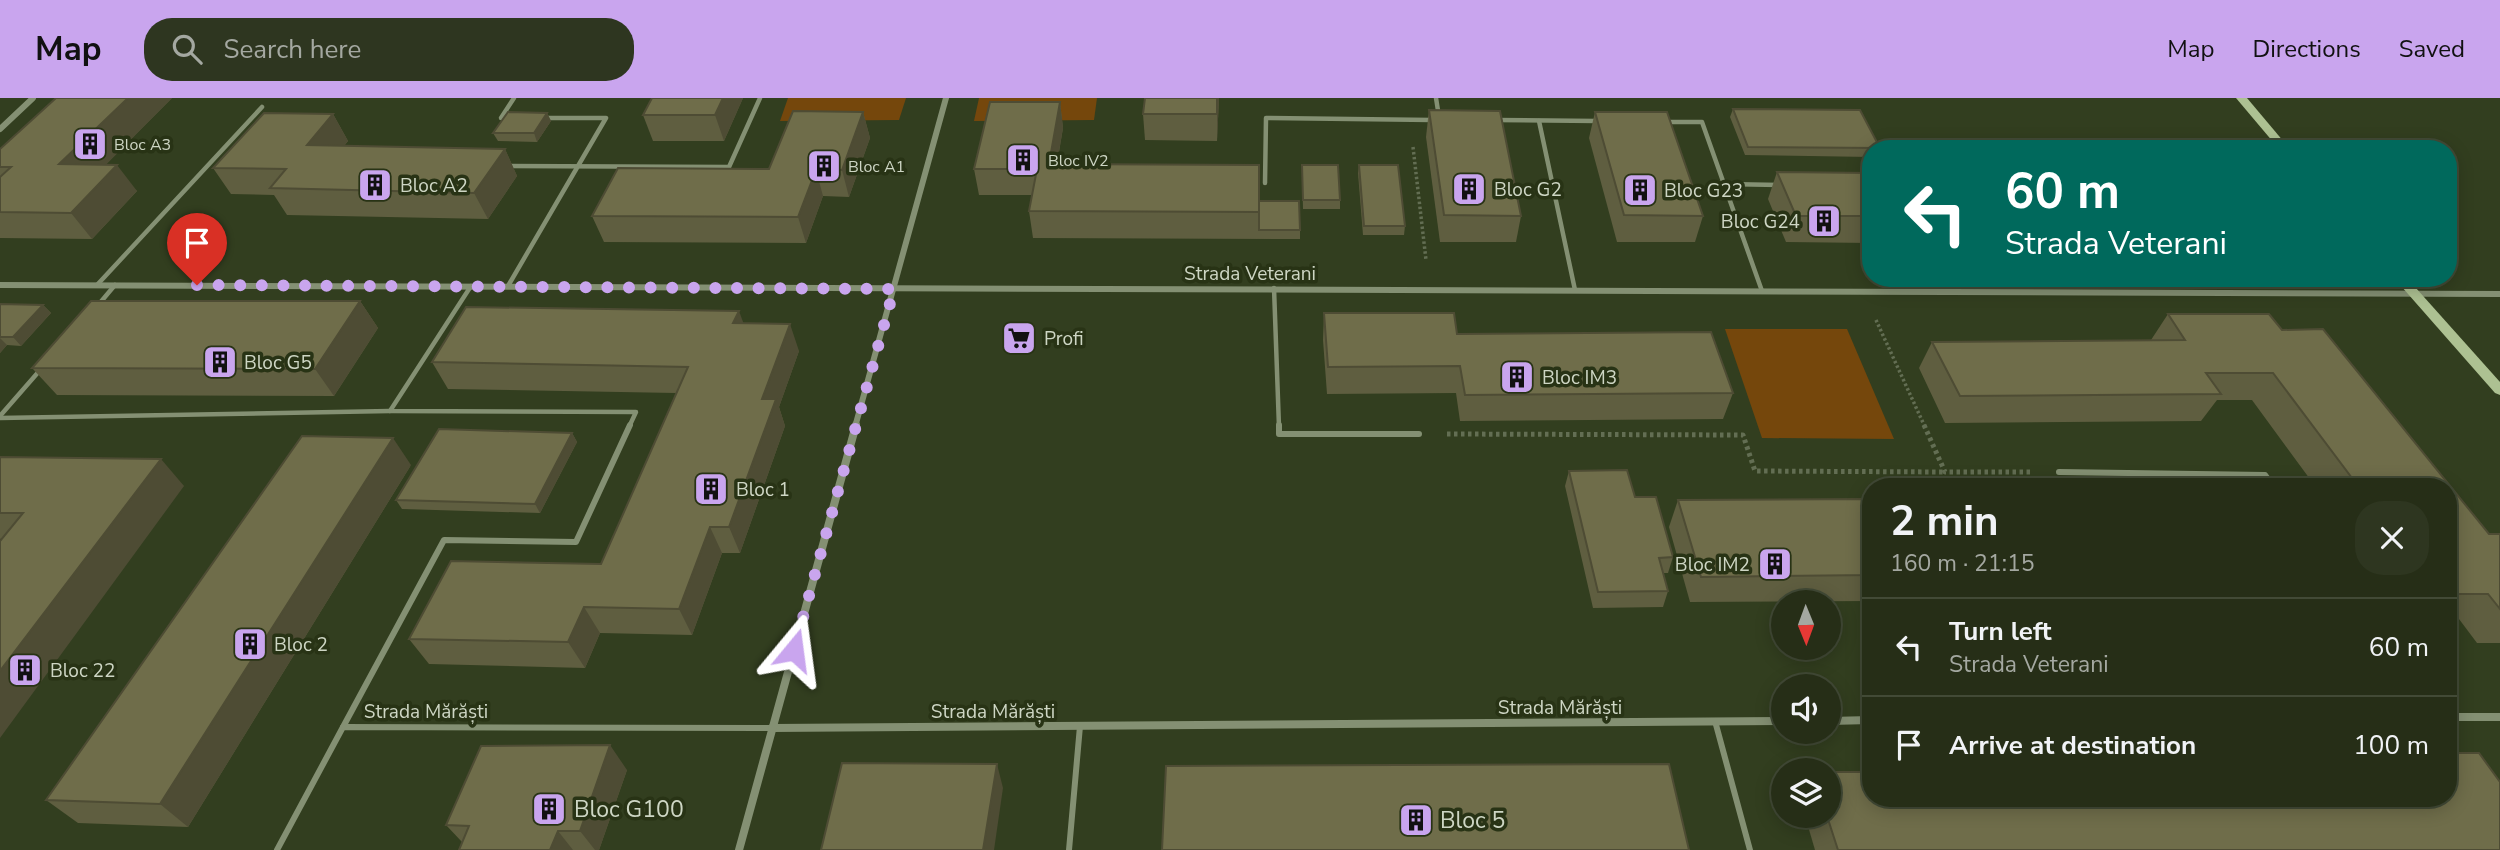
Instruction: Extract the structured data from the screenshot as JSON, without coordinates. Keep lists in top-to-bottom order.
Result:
{
  "streets": {
    "street": ["Strada Veterani", "Strada Mărăști"]
  },
  "places": {
    "building": [
      "Bloc A3",
      "Bloc IV2",
      "Bloc A1",
      "Bloc A2",
      "Bloc G2",
      "Bloc G23",
      "Bloc G24",
      "Bloc G5",
      "Bloc IM3",
      "Bloc 1",
      "Bloc IM2",
      "Bloc 2",
      "Bloc 22",
      "Bloc G100",
      "Bloc 5"
    ],
    "supermarket": ["Profi"]
  },
  "north": "bottom",
  "page": {
    "header": "Map",
    "search": "Search here",
    "nav": ["Map", "Directions", "Saved"],
    "turn": ["60 m", "Strada Veterani"],
    "heading": ["2 min", "160 m · 21:15"],
    "list": [
      {
        "name": "Turn left",
        "note": "Strada Veterani",
        "value": "60 m"
      },
      {
        "name": "Arrive at destination",
        "value": "100 m"
      }
    ]
  }
}
